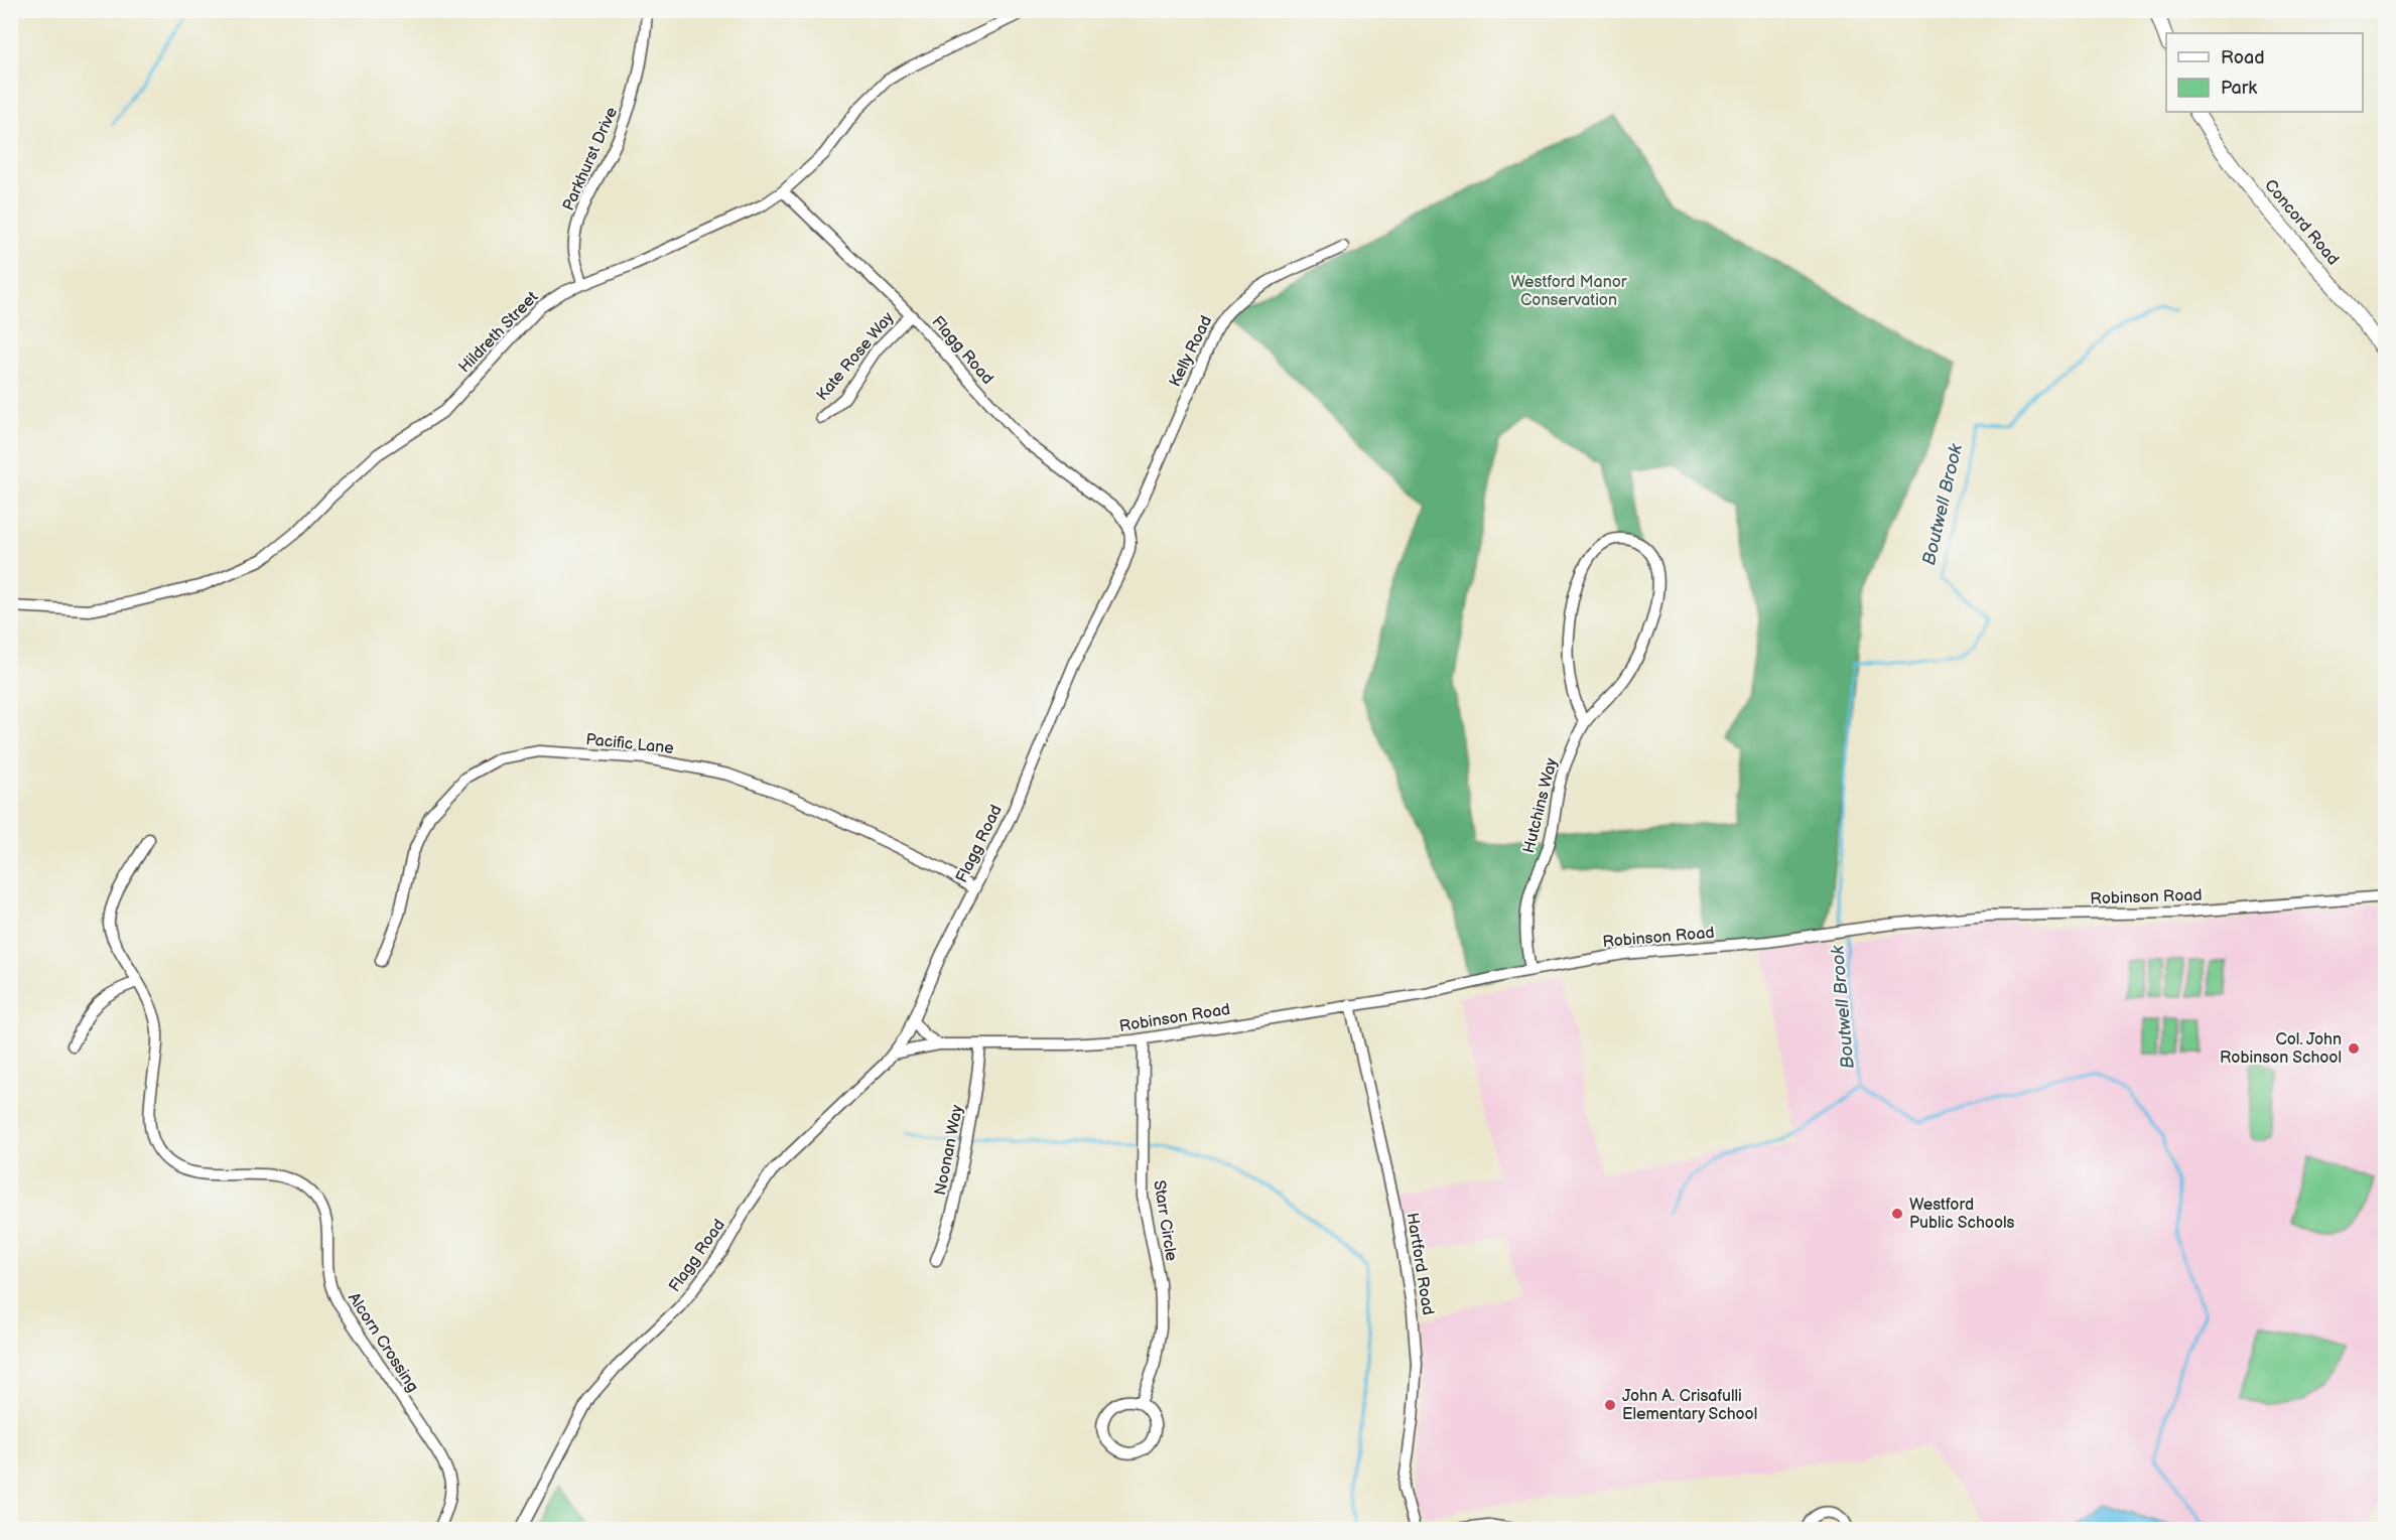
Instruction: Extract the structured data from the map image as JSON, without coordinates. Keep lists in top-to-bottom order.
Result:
{
  "streets": {
    "main road": ["Concord Road"],
    "street": [
      "Parkhurst Drive",
      "Hildreth Street",
      "Flagg Road",
      "Kelly Road",
      "Kate Rose Way",
      "Pacific Lane",
      "Hutchins Way",
      "Robinson Road",
      "Noonan Way",
      "Starr Circle",
      "Hartford Road",
      "Alcorn Crossing"
    ]
  },
  "crossings": [
    ["Parkhurst Drive", "Hildreth Street"],
    ["Hildreth Street", "Flagg Road"],
    ["Flagg Road", "Kelly Road"],
    ["Flagg Road", "Kate Rose Way"],
    ["Flagg Road", "Pacific Lane"],
    ["Flagg Road", "Robinson Road"],
    ["Hutchins Way", "Robinson Road"],
    ["Robinson Road", "Noonan Way"],
    ["Robinson Road", "Starr Circle"],
    ["Robinson Road", "Hartford Road"]
  ],
  "water": ["Boutwell Brook"],
  "parks": ["Westford Manor Conservation"],
  "places": ["Col. John Robinson School", "Westford Public Schools", "John A. Crisafulli Elementary School"],
  "legend": ["Road", "Park"]
}
